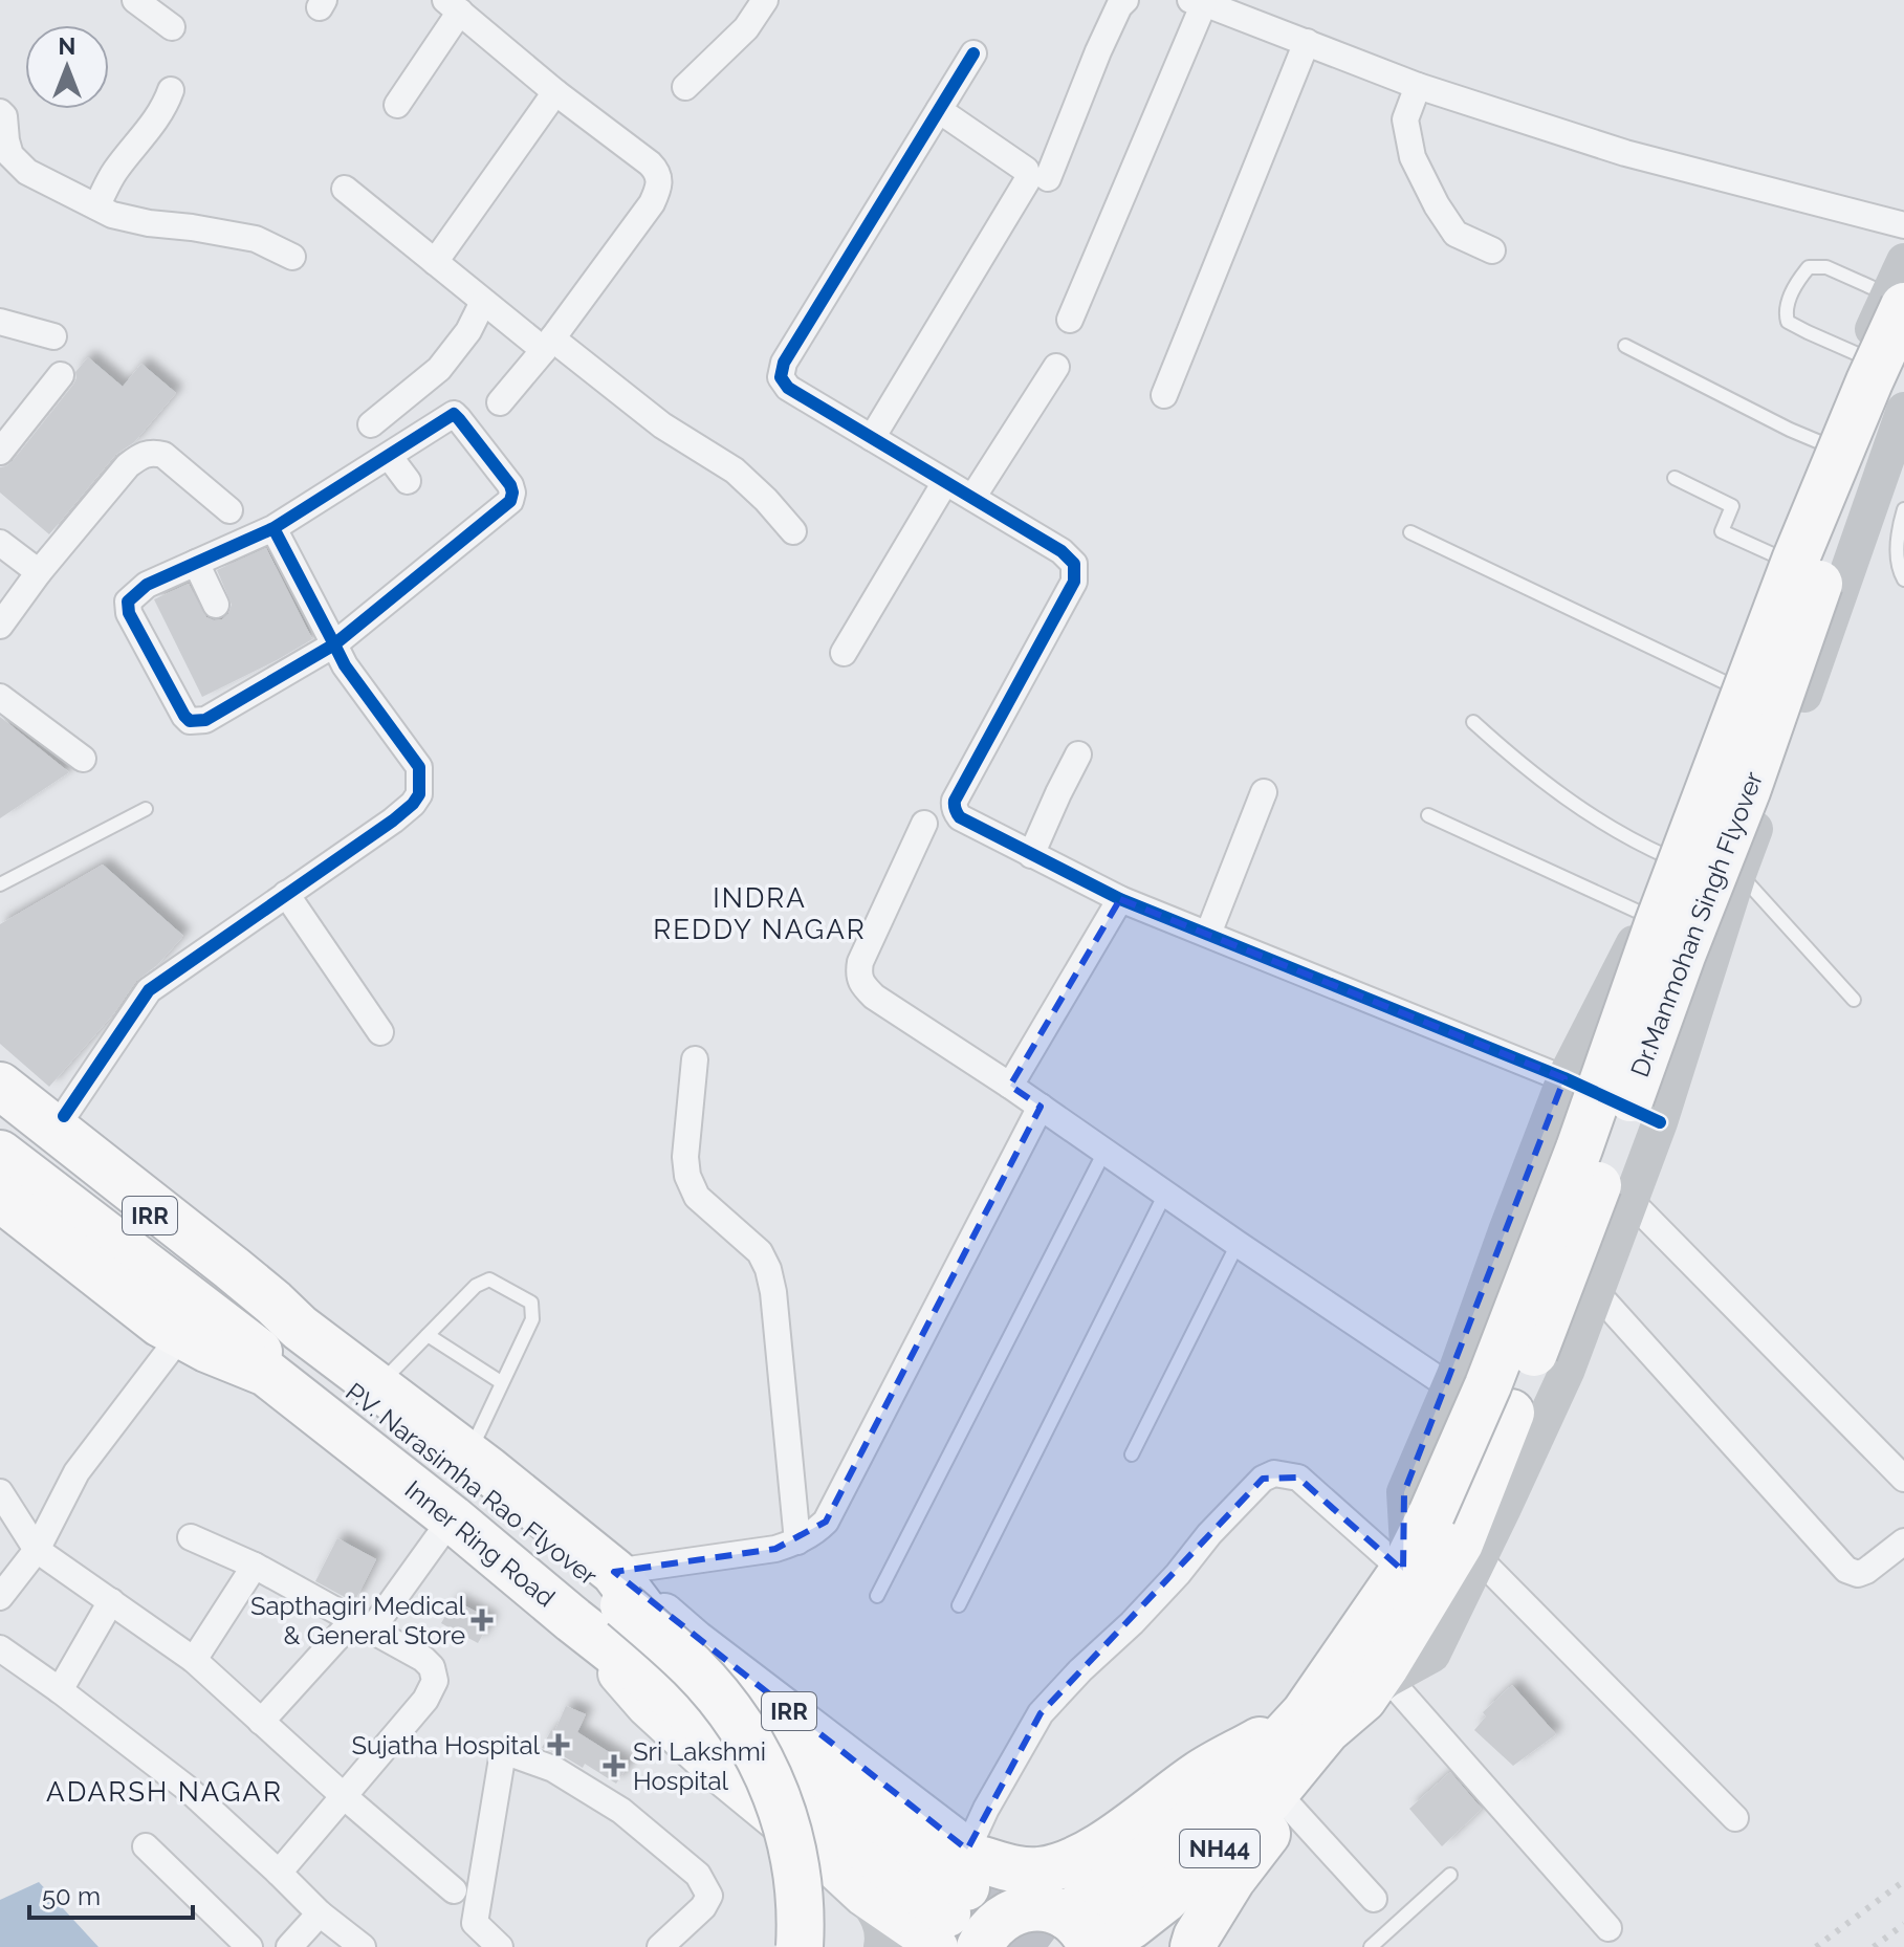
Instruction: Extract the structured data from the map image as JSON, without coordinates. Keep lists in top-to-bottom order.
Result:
{
  "streets": {
    "highway": [
      "Dr.Manmohan Singh Flyover",
      "IRR",
      "P.V. Narasimha Rao Flyover",
      "Inner Ring Road",
      "NH44"
    ]
  },
  "crossings": [
    ["Dr.Manmohan Singh Flyover", "NH44"],
    ["IRR", "Inner Ring Road"]
  ],
  "districts": ["INDRA REDDY NAGAR", "ADARSH NAGAR"],
  "places": {
    "health": ["Sapthagiri Medical & General Store", "Sujatha Hospital", "Sri Lakshmi Hospital"]
  },
  "scale_bar": "50 m",
  "north": "top"
}
